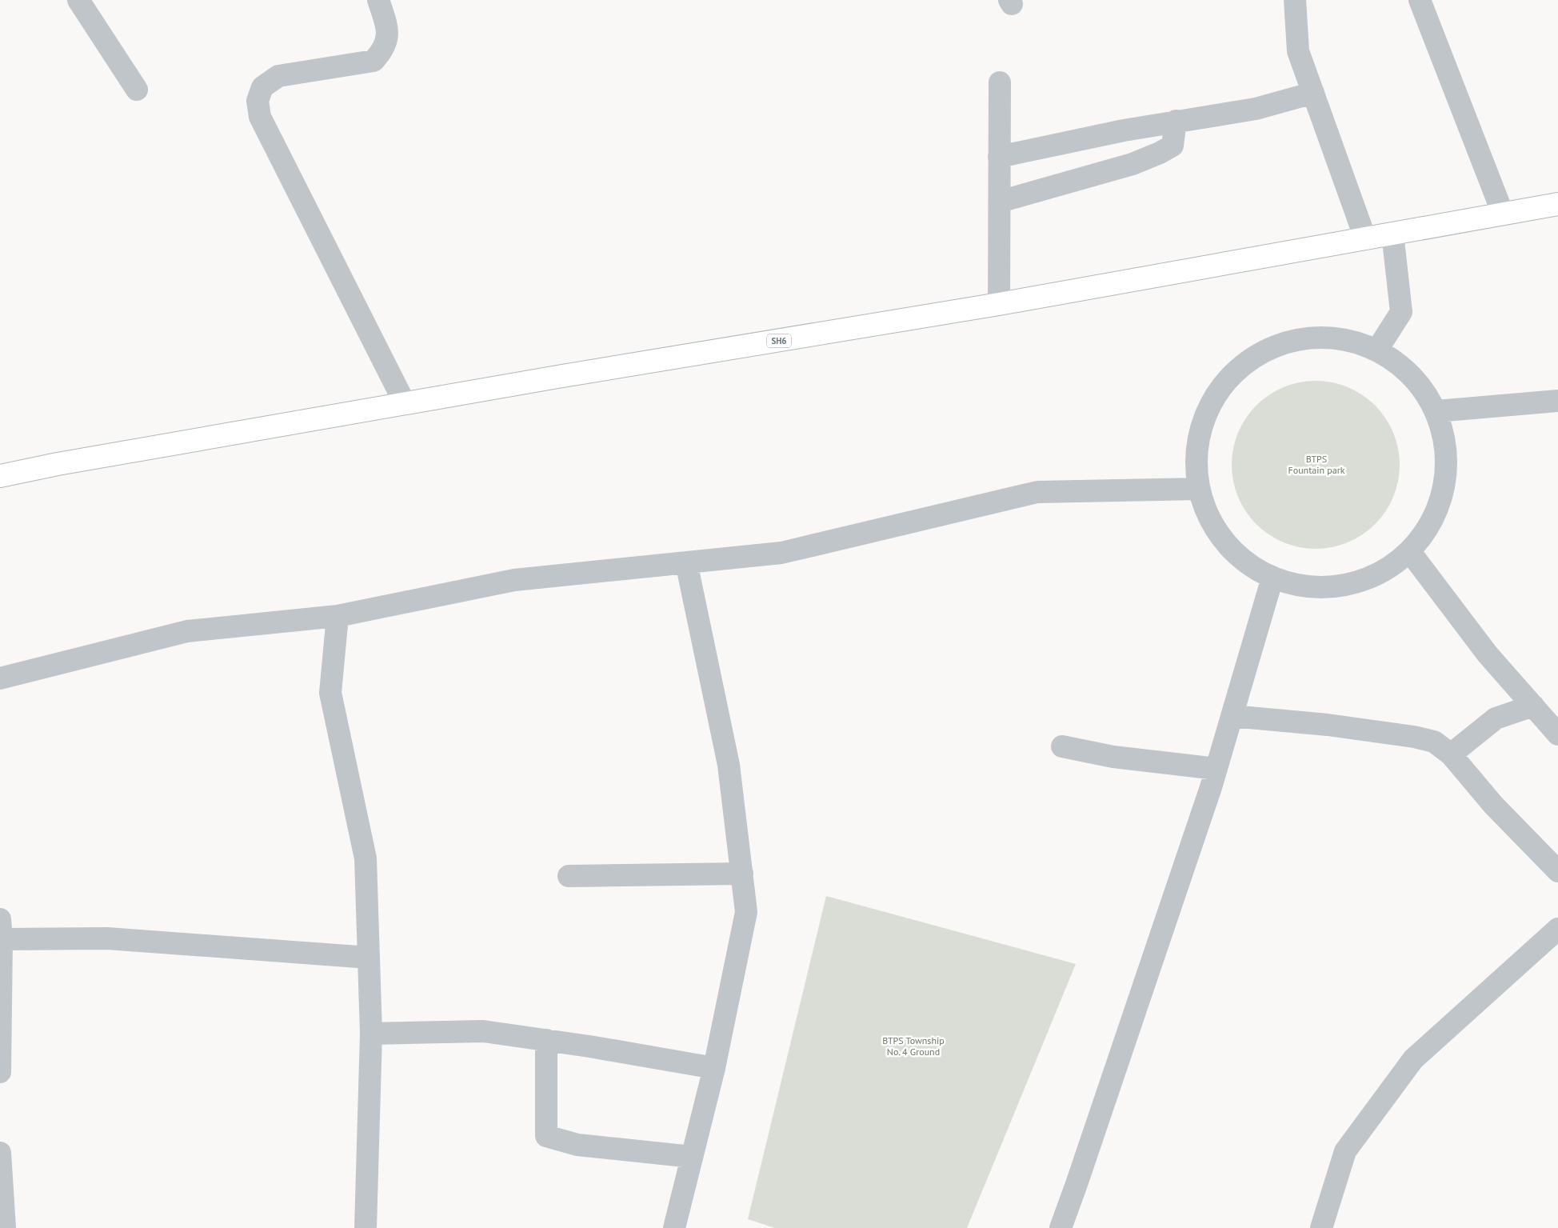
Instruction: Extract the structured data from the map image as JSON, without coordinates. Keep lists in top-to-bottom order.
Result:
{
  "streets": {
    "main road": ["SH6"]
  },
  "parks": ["BTPS Fountain park", "BTPS Township No. 4 Ground"]
}
